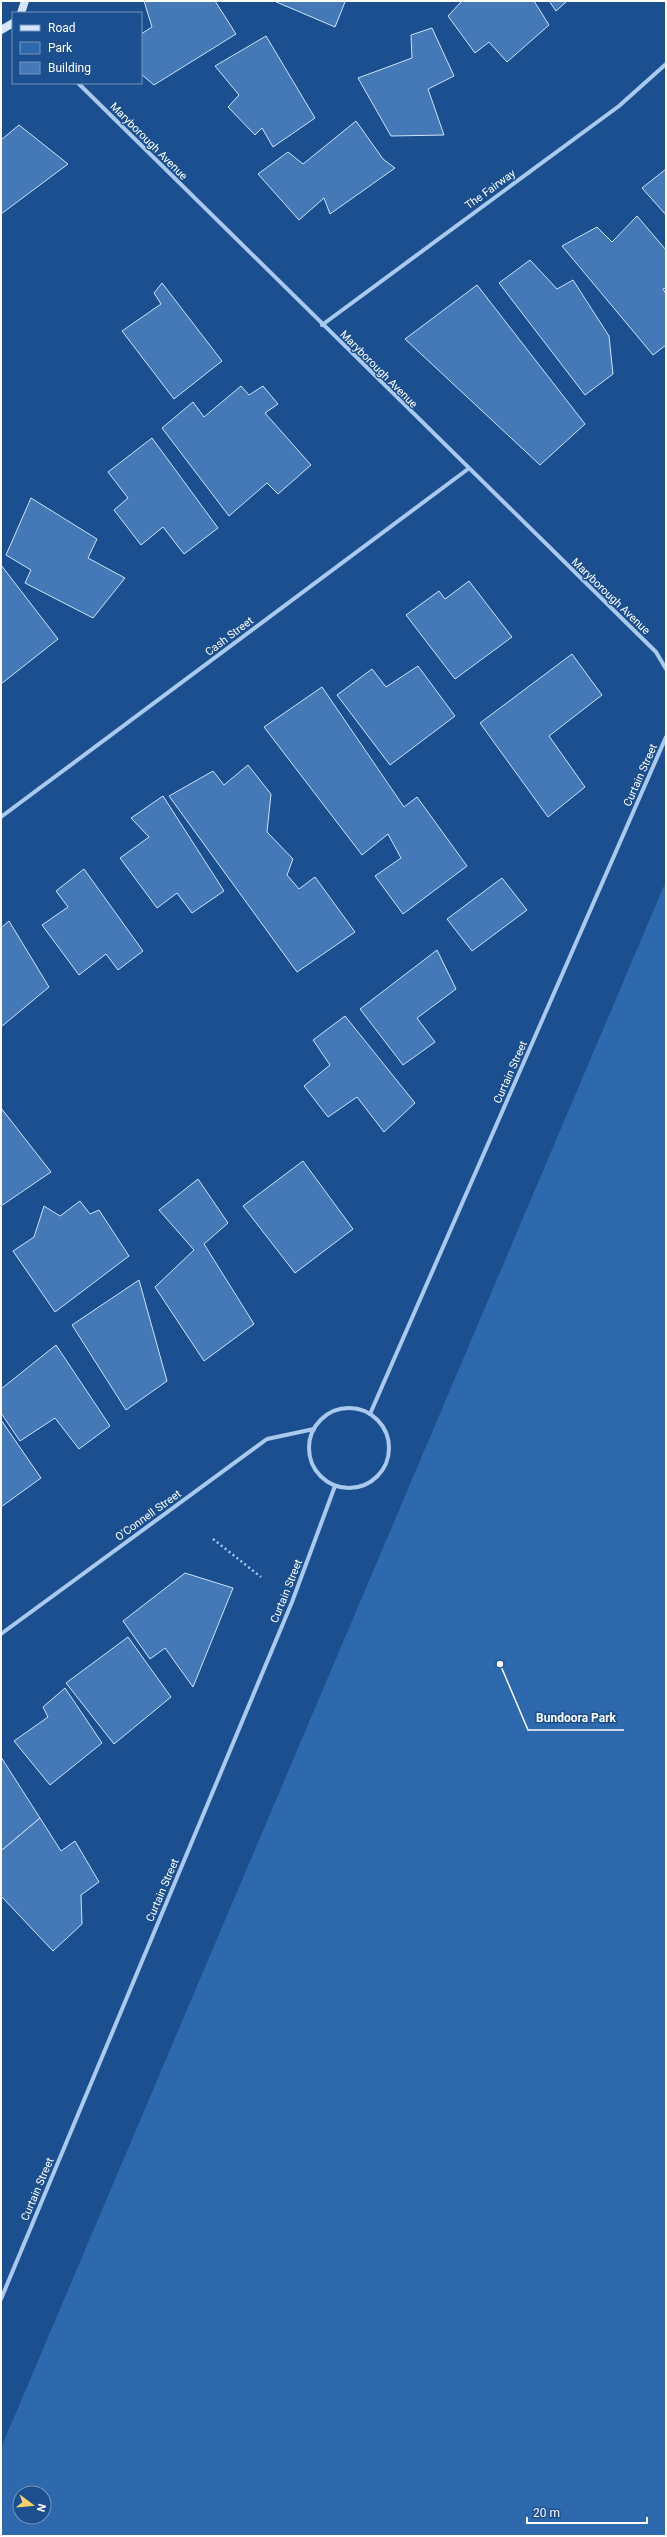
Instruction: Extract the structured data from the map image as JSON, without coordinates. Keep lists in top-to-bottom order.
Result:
{
  "streets": {
    "street": [
      "Maryborough Avenue",
      "The Fairway",
      "Cash Street",
      "Curtain Street",
      "O'Connell Street"
    ]
  },
  "crossings": [
    ["Maryborough Avenue", "The Fairway"],
    ["Maryborough Avenue", "Cash Street"],
    ["Curtain Street", "O'Connell Street"]
  ],
  "places": ["Bundoora Park"],
  "legend": ["Road", "Park", "Building"],
  "scale_bar": "20 m",
  "north": "right"
}
